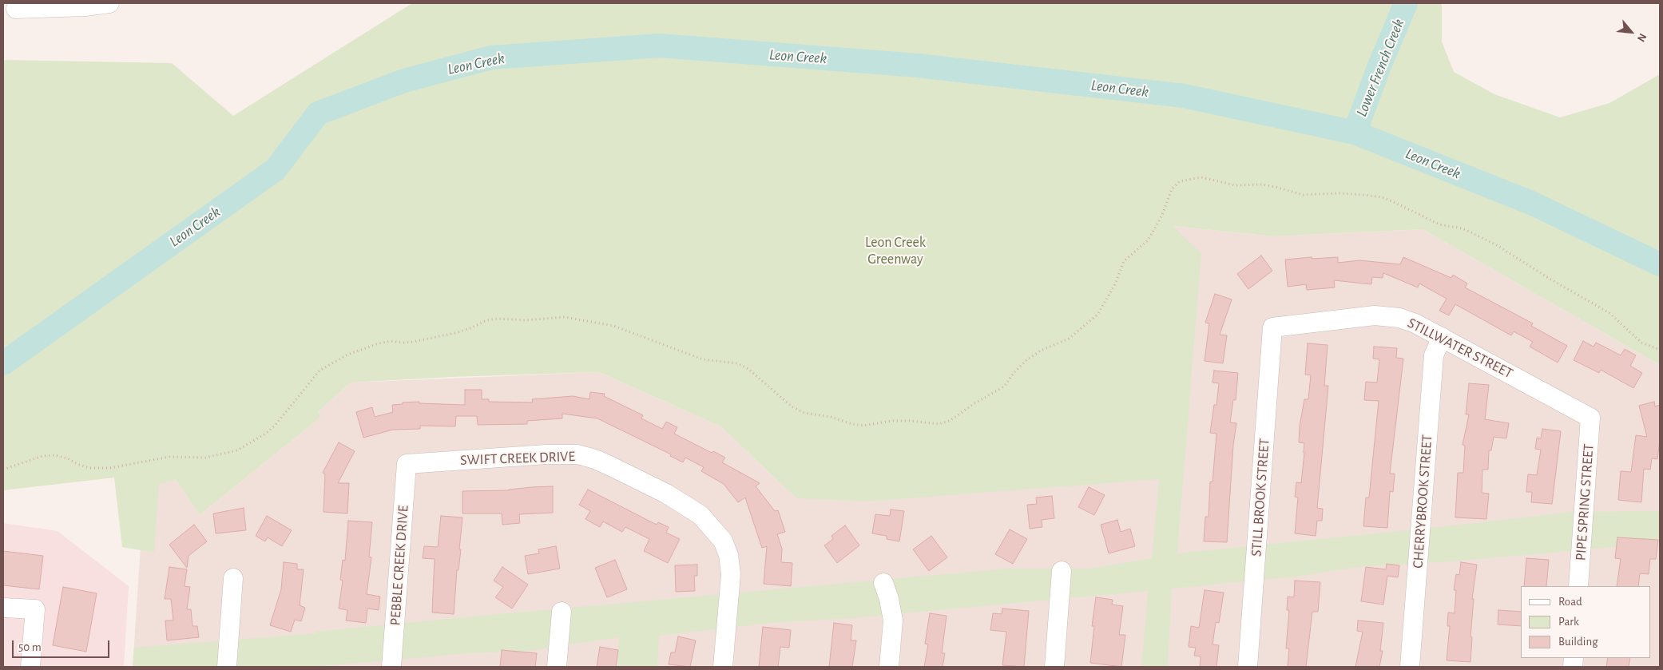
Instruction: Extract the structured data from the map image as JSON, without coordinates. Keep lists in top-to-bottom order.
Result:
{
  "streets": {
    "street": [
      "STILLWATER STREET",
      "SWIFT CREEK DRIVE",
      "STILL BROOK STREET",
      "CHERRYBROOK STREET",
      "PIPE SPRING STREET",
      "PEBBLE CREEK DRIVE"
    ]
  },
  "crossings": [
    ["STILLWATER STREET", "STILL BROOK STREET"],
    ["STILLWATER STREET", "CHERRYBROOK STREET"],
    ["STILLWATER STREET", "PIPE SPRING STREET"],
    ["SWIFT CREEK DRIVE", "PEBBLE CREEK DRIVE"]
  ],
  "water": ["Leon Creek", "Lower French Creek"],
  "parks": ["Leon Creek Greenway"],
  "legend": ["Road", "Park", "Building"],
  "scale_bar": "50 m",
  "north": "bottom right"
}
